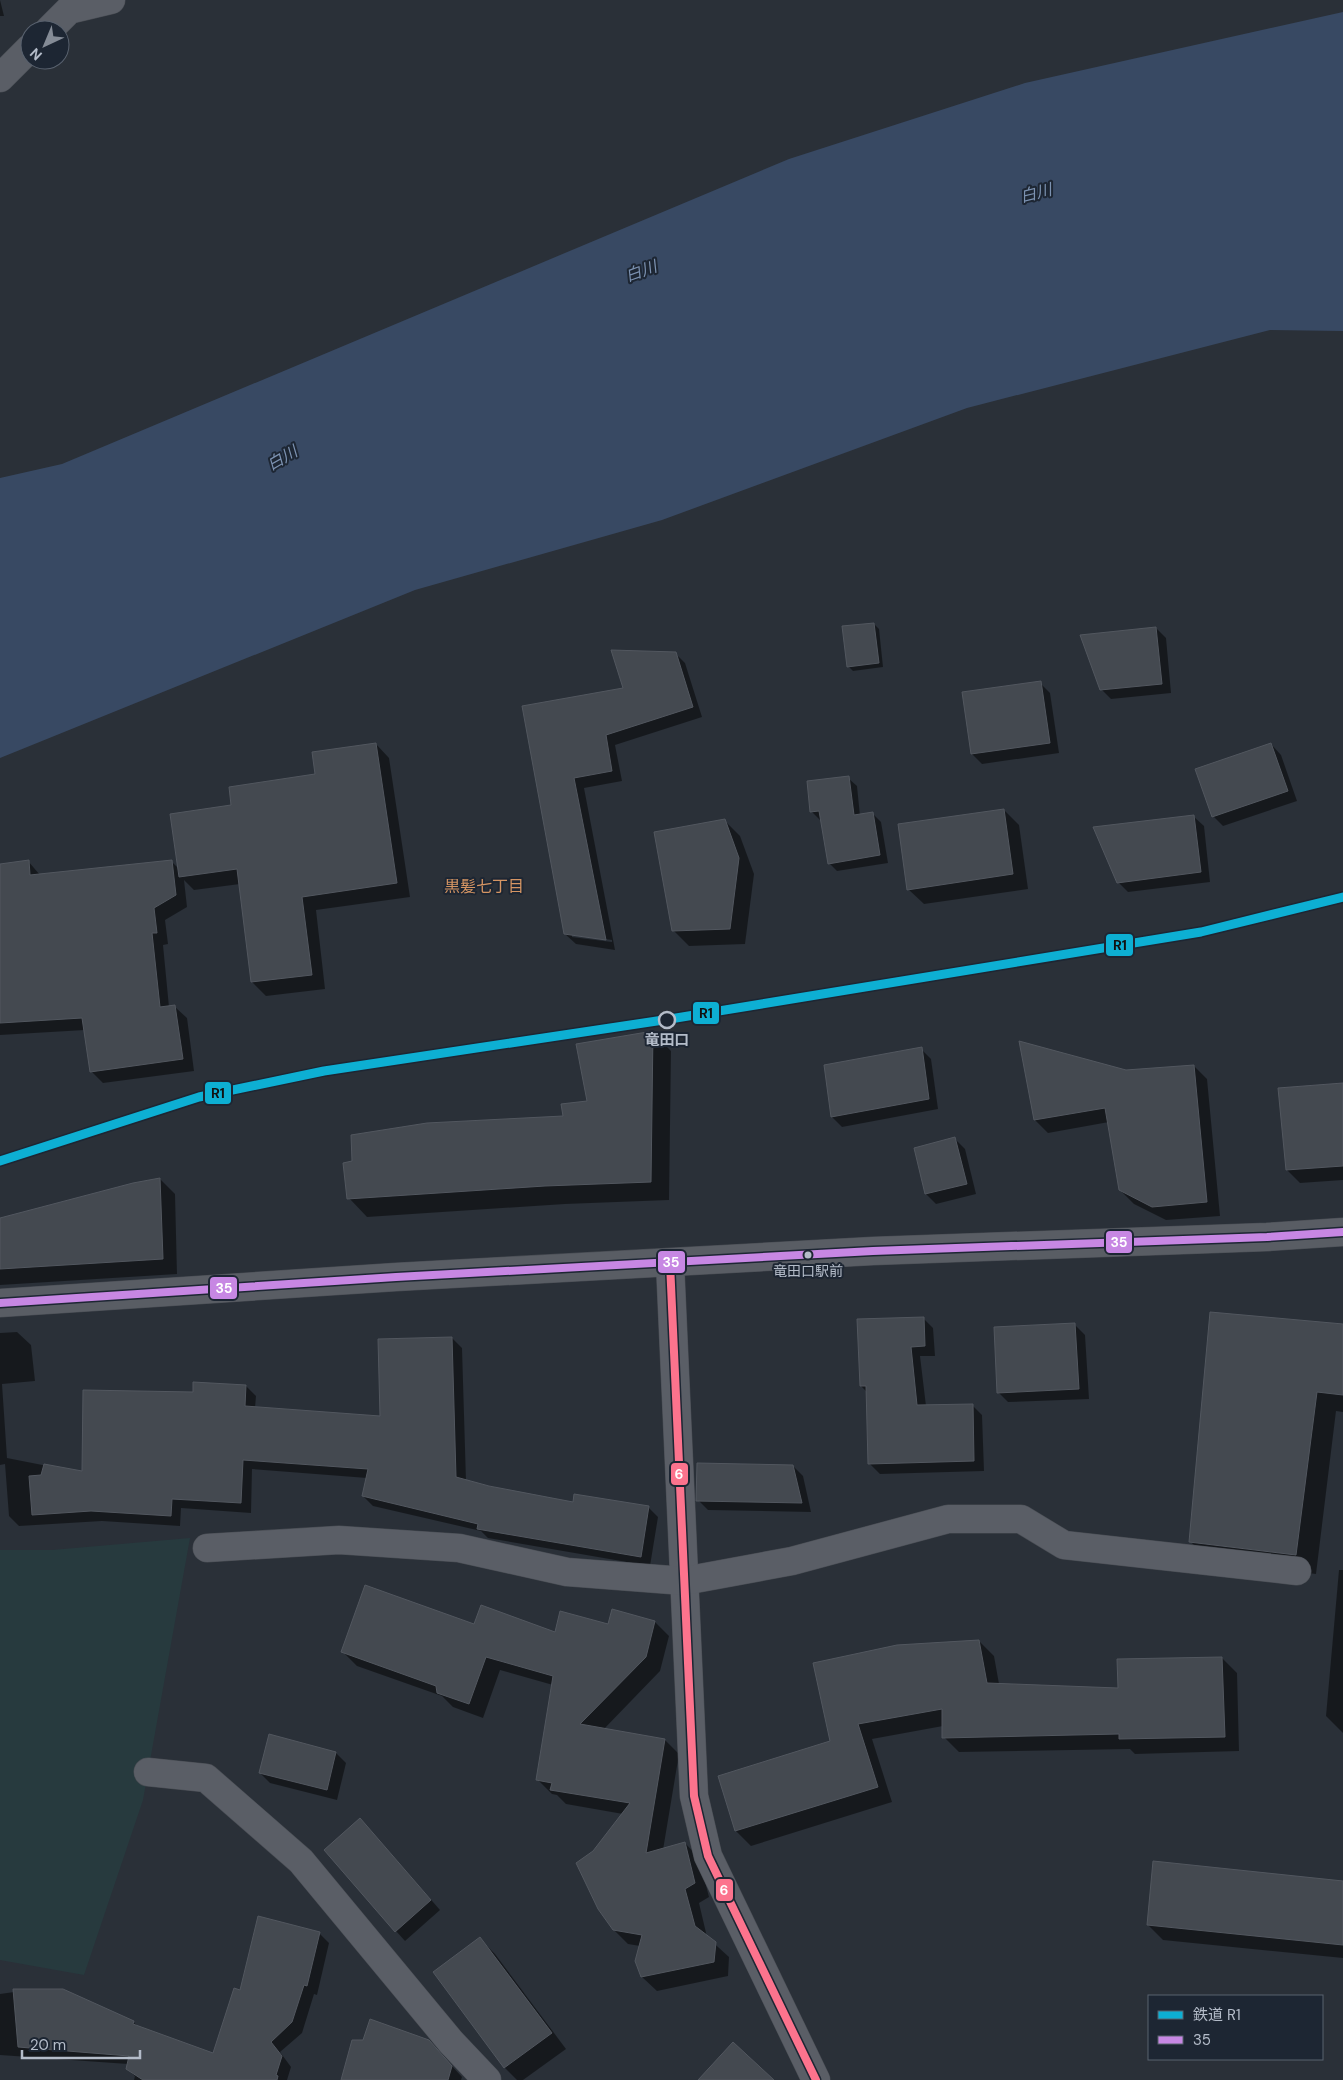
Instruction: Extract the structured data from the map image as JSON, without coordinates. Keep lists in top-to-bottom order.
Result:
{
  "districts": ["黒髪七丁目"],
  "water": ["白川"],
  "places": ["竜田口", "竜田口駅前"],
  "lines": ["rail line R1", "transit line 35", "transit line 6"],
  "legend": ["鉄道 R1", "35"],
  "scale_bar": "20 m",
  "north": "bottom left"
}
